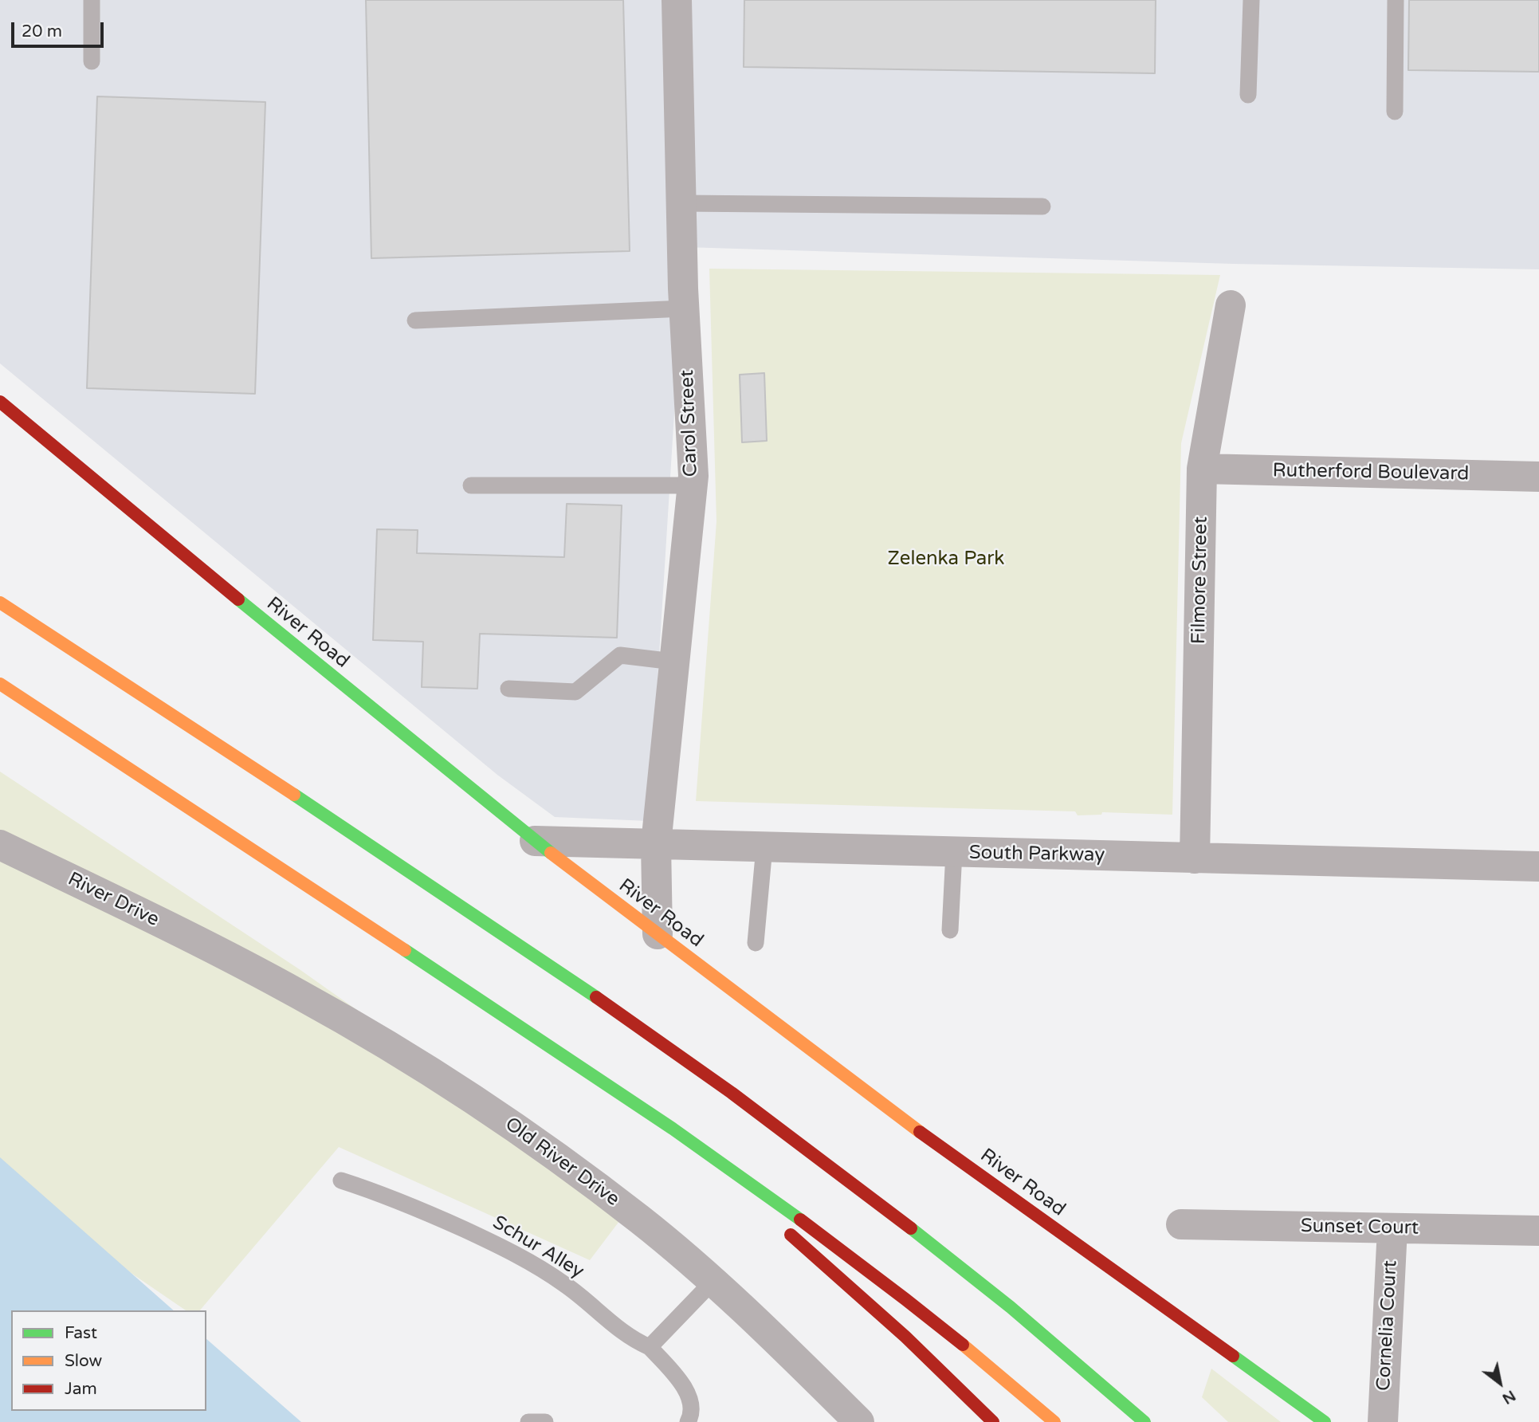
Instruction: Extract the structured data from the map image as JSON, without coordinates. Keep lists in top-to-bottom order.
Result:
{
  "streets": {
    "main road": ["River Road"],
    "street": [
      "Carol Street",
      "Rutherford Boulevard",
      "Filmore Street",
      "South Parkway",
      "River Drive",
      "Old River Drive",
      "Sunset Court",
      "Cornelia Court"
    ],
    "lane": ["Schur Alley"]
  },
  "crossings": [
    ["Carol Street", "River Road"],
    ["Carol Street", "South Parkway"],
    ["Rutherford Boulevard", "Filmore Street"],
    ["Filmore Street", "South Parkway"],
    ["River Road", "South Parkway"],
    ["River Drive", "Old River Drive"],
    ["Sunset Court", "Cornelia Court"]
  ],
  "parks": ["Zelenka Park"],
  "legend": ["Fast", "Slow", "Jam"],
  "scale_bar": "20 m",
  "north": "bottom right"
}
